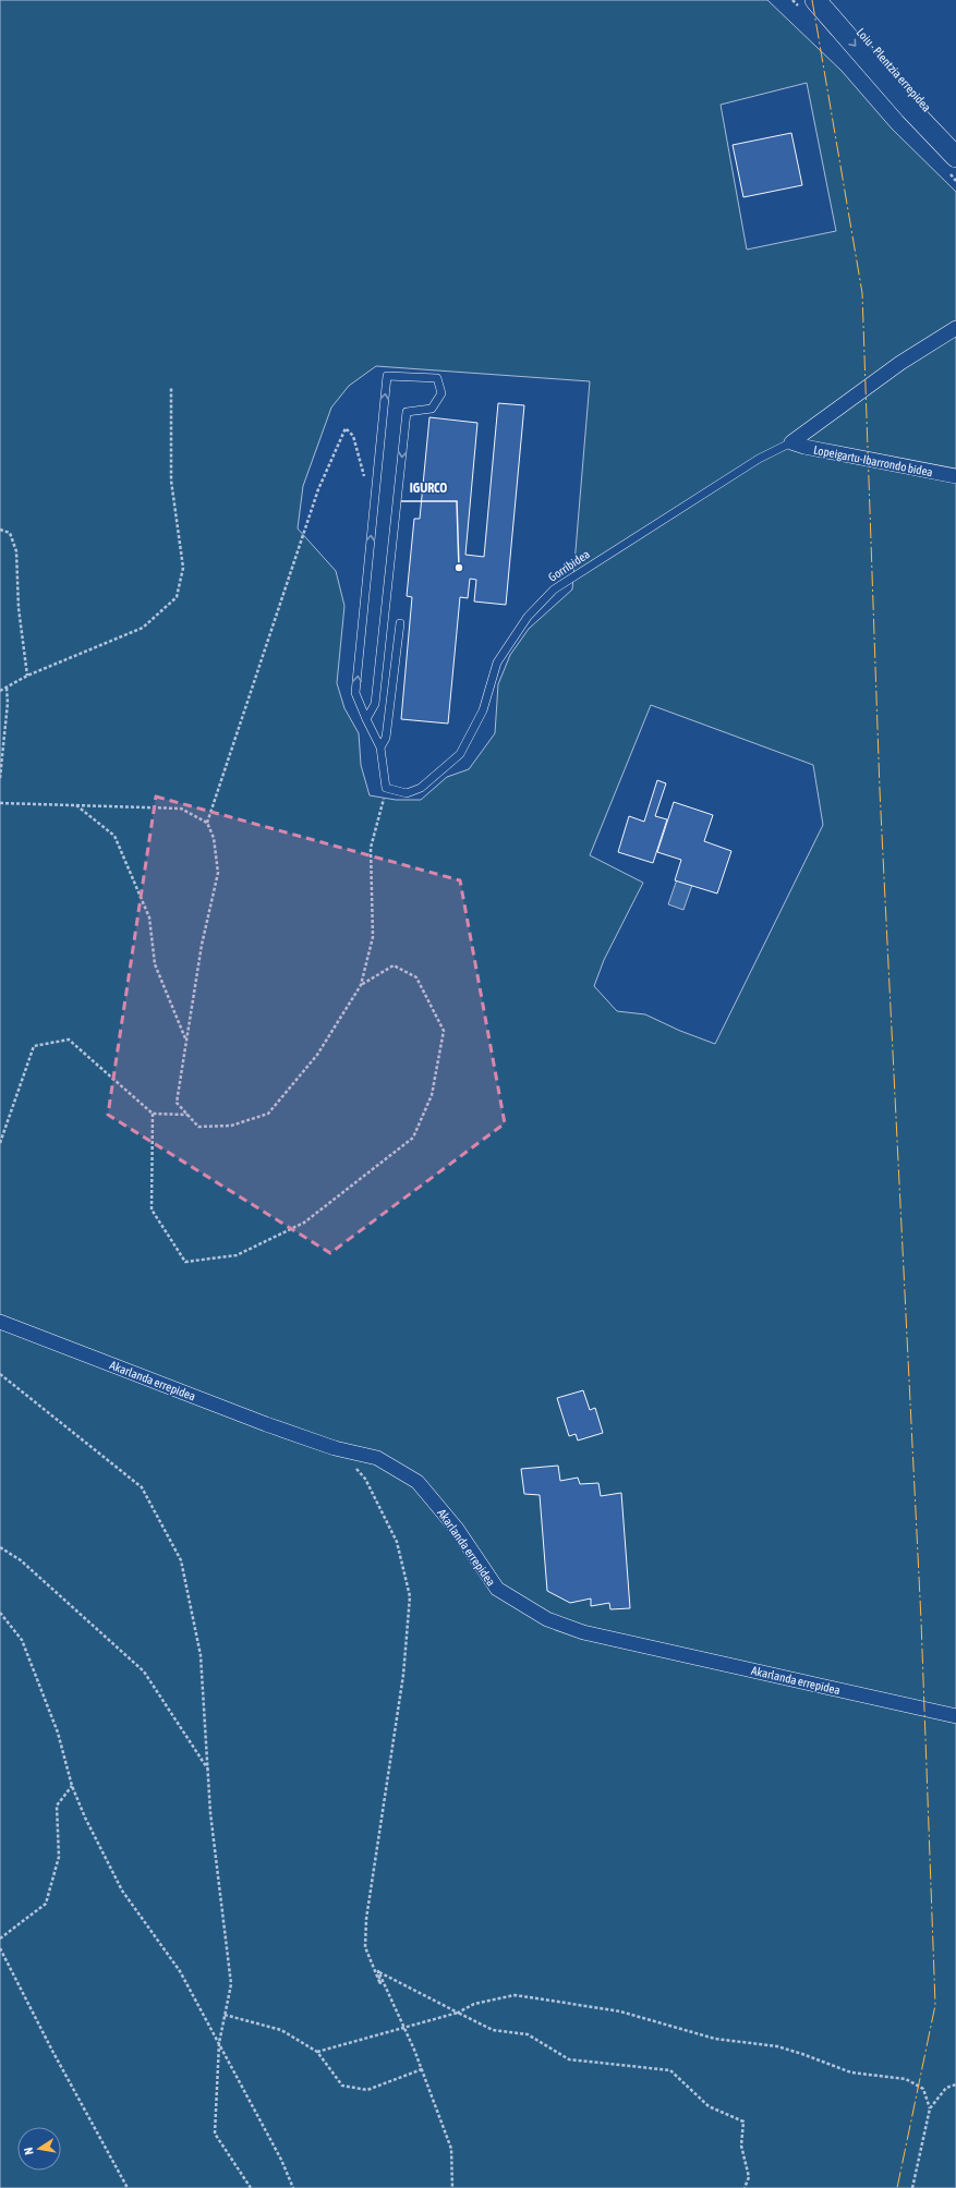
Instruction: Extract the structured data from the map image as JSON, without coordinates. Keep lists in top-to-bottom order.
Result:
{
  "streets": {
    "main road": ["Loiu - Plentzia errepidea"],
    "street": ["Lopeigartu-Ibarrondo bidea", "Akarlanda errepidea"],
    "lane": ["Gorribidea"]
  },
  "crossings": [
    ["Lopeigartu-Ibarrondo bidea", "Gorribidea"]
  ],
  "places": ["IGURCO"],
  "north": "left"
}
